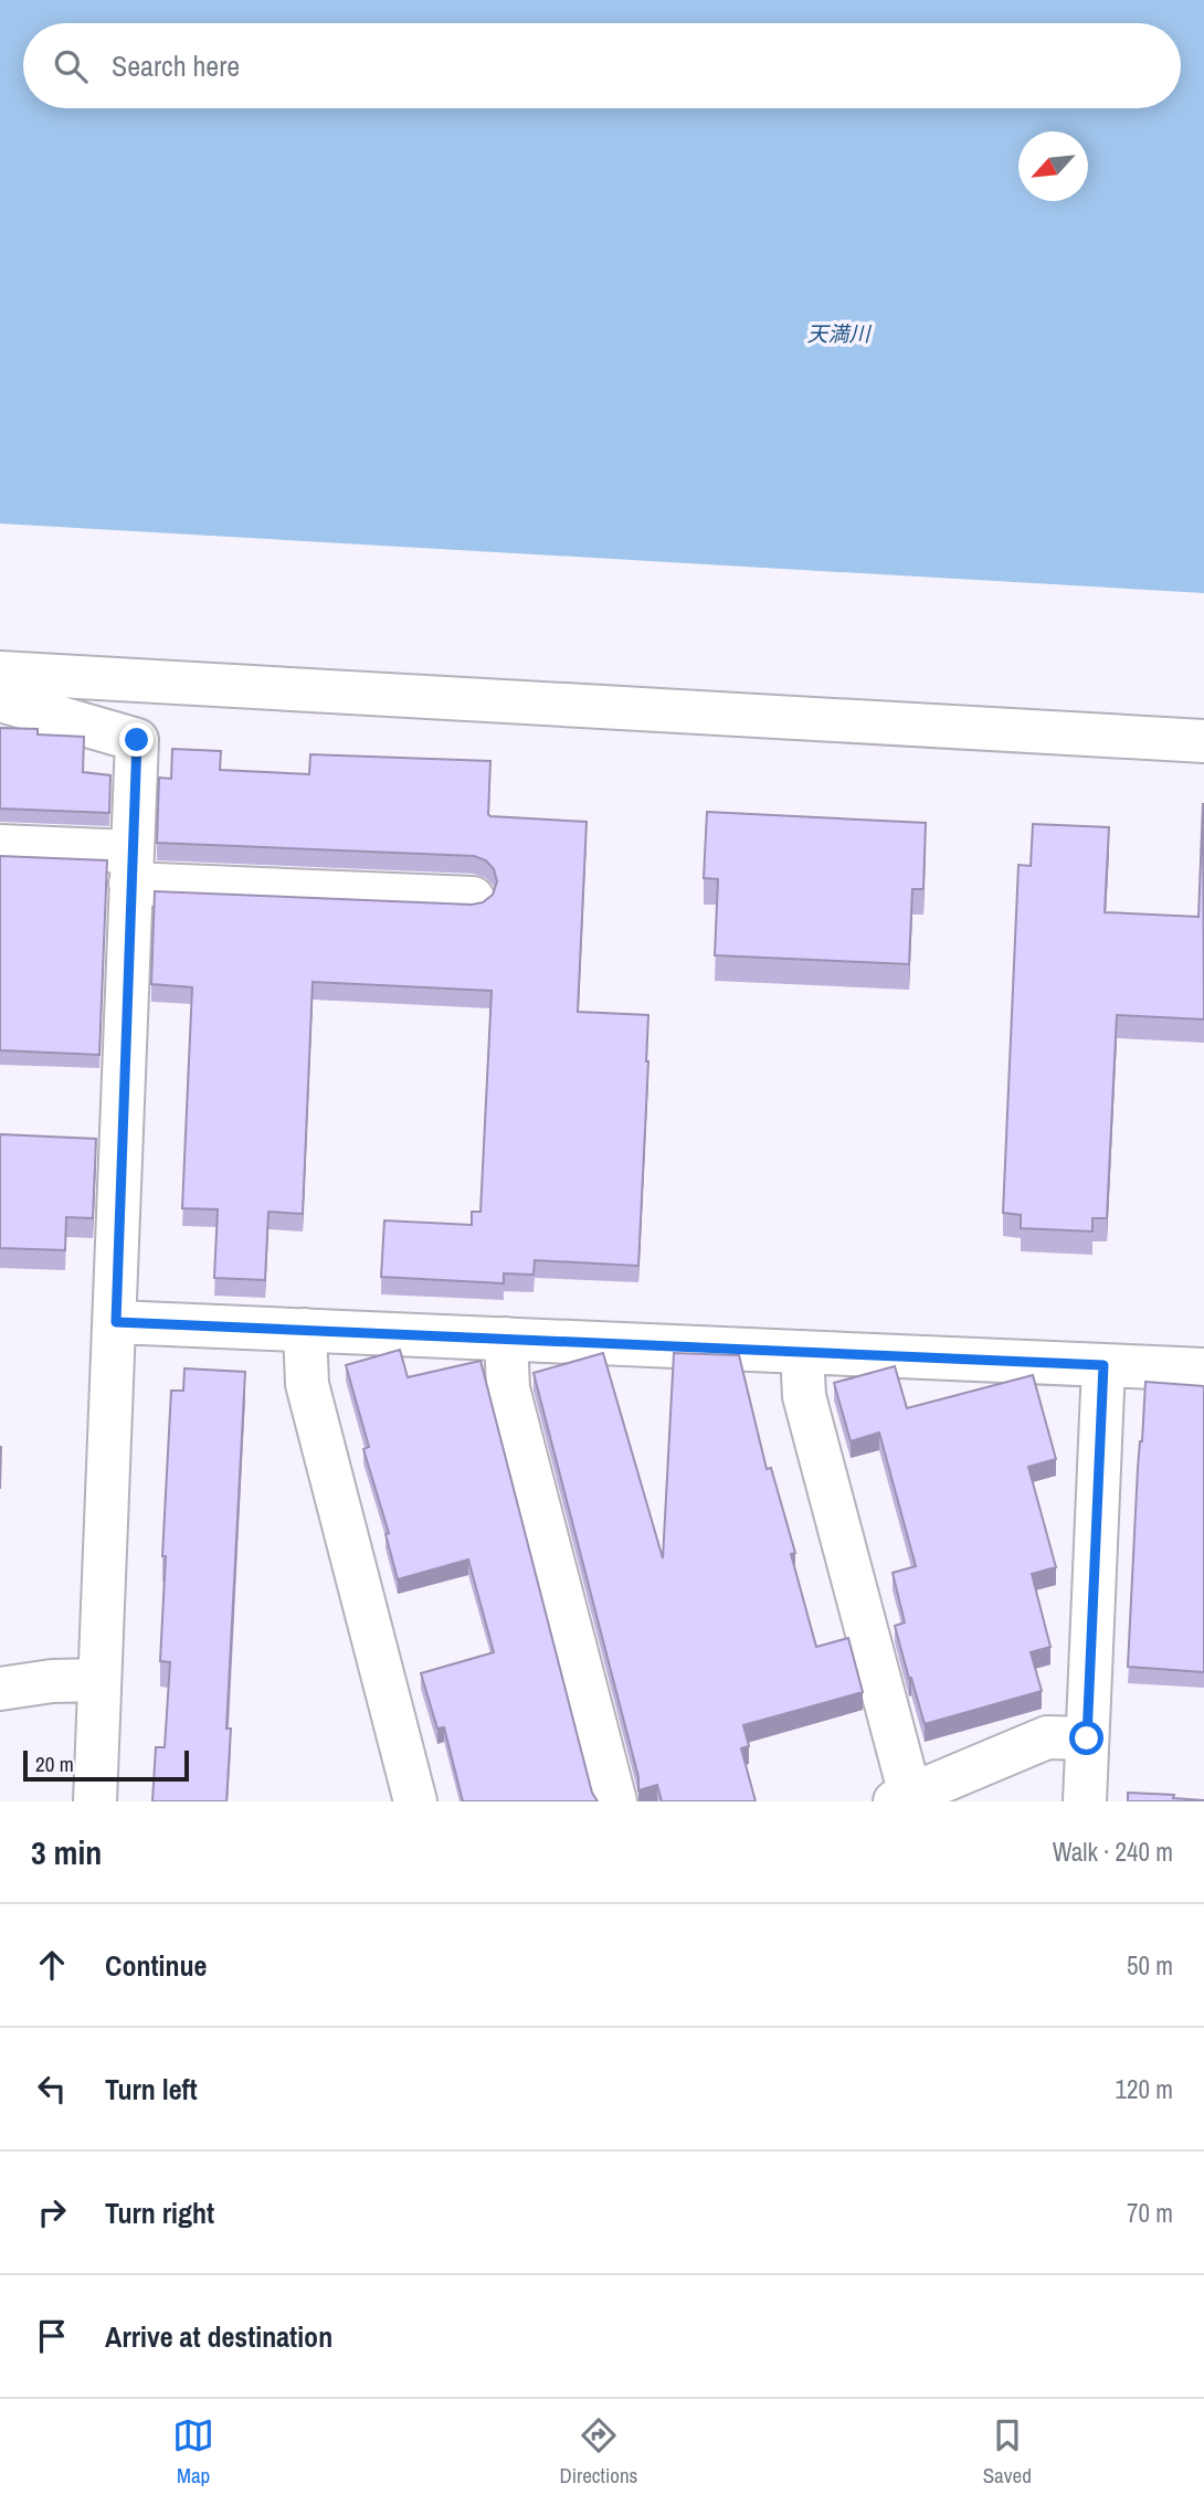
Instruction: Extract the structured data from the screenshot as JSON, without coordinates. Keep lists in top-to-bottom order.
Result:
{
  "water": ["天満川"],
  "scale_bar": "20 m",
  "north": "bottom left",
  "page": {
    "search": "Search here",
    "scale": "20 m",
    "heading": ["3 min", "Walk · 240 m"],
    "list": [
      ["Continue", "50 m"],
      ["Turn left", "120 m"],
      ["Turn right", "70 m"],
      "Arrive at destination"
    ],
    "nav": ["Map", "Directions", "Saved"]
  }
}
